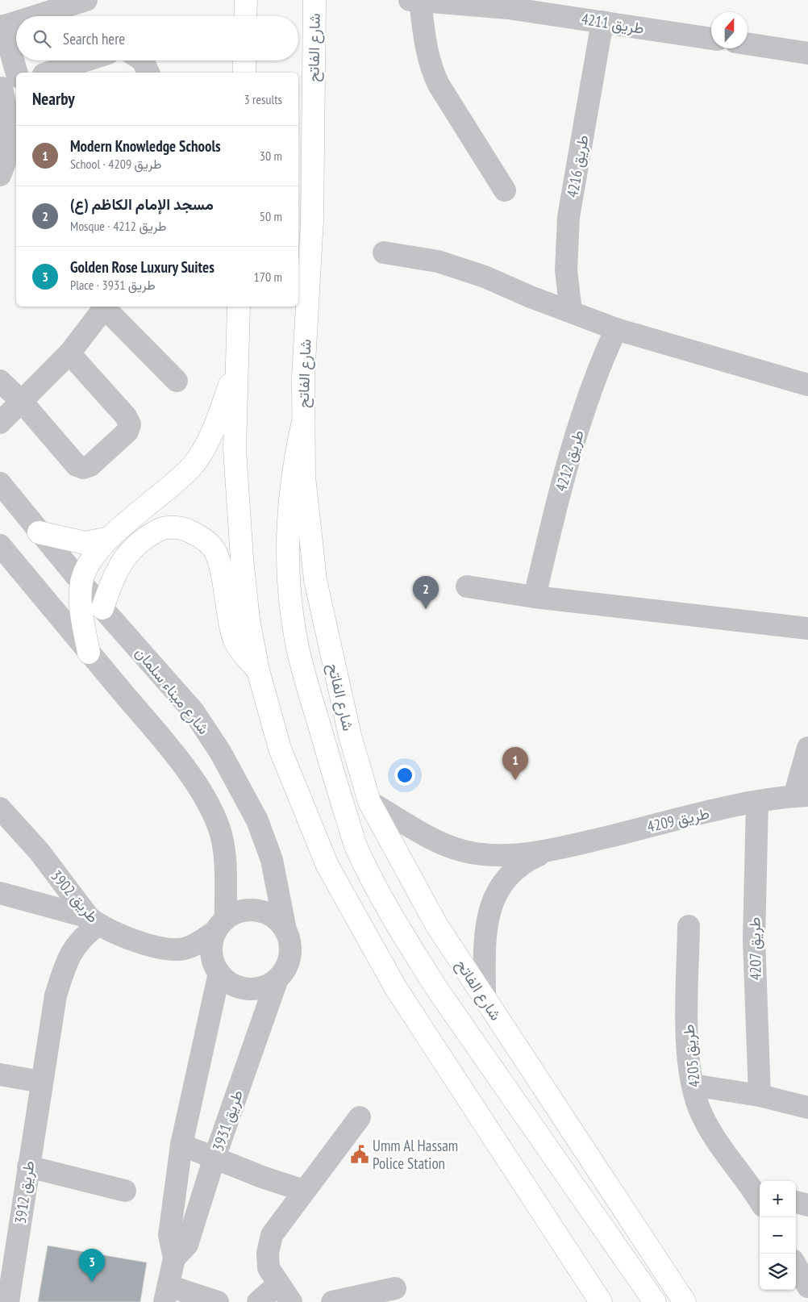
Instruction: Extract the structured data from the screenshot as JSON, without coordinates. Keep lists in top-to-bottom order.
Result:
{
  "streets": {
    "main road": ["شارع الفاتح"],
    "street": [
      "طريق 4211",
      "طريق 4216",
      "طريق 4212",
      "شارع ميناء سلمان",
      "طريق 4209",
      "طريق 3902",
      "طريق 4207",
      "طريق 4205",
      "طريق 3931",
      "طريق 3912"
    ]
  },
  "crossings": [
    ["طريق 4211", "طريق 4216"],
    ["شارع الفاتح", "طريق 4209"],
    ["شارع ميناء سلمان", "طريق 3902"],
    ["شارع ميناء سلمان", "طريق 3931"],
    ["طريق 4209", "طريق 4207"],
    ["طريق 3902", "طريق 3931"],
    ["طريق 3902", "طريق 3912"]
  ],
  "places": {
    "public building": ["Umm Al Hassam Police Station"]
  },
  "north": "top",
  "page": {
    "search": "Search here",
    "heading": ["Nearby", "3 results"],
    "list": [
      {
        "mark": "1",
        "name": "Modern Knowledge Schools",
        "note": "School · طريق 4209",
        "value": "30 m"
      },
      {
        "mark": "2",
        "name": "مسجد الإمام الكاظم (ع)",
        "note": "Mosque · طريق 4212",
        "value": "50 m"
      },
      {
        "mark": "3",
        "name": "Golden Rose Luxury Suites",
        "note": "Place · طريق 3931",
        "value": "170 m"
      }
    ],
    "pins": ["2", "1", "3"],
    "map_buttons": ["+", "−"]
  }
}
